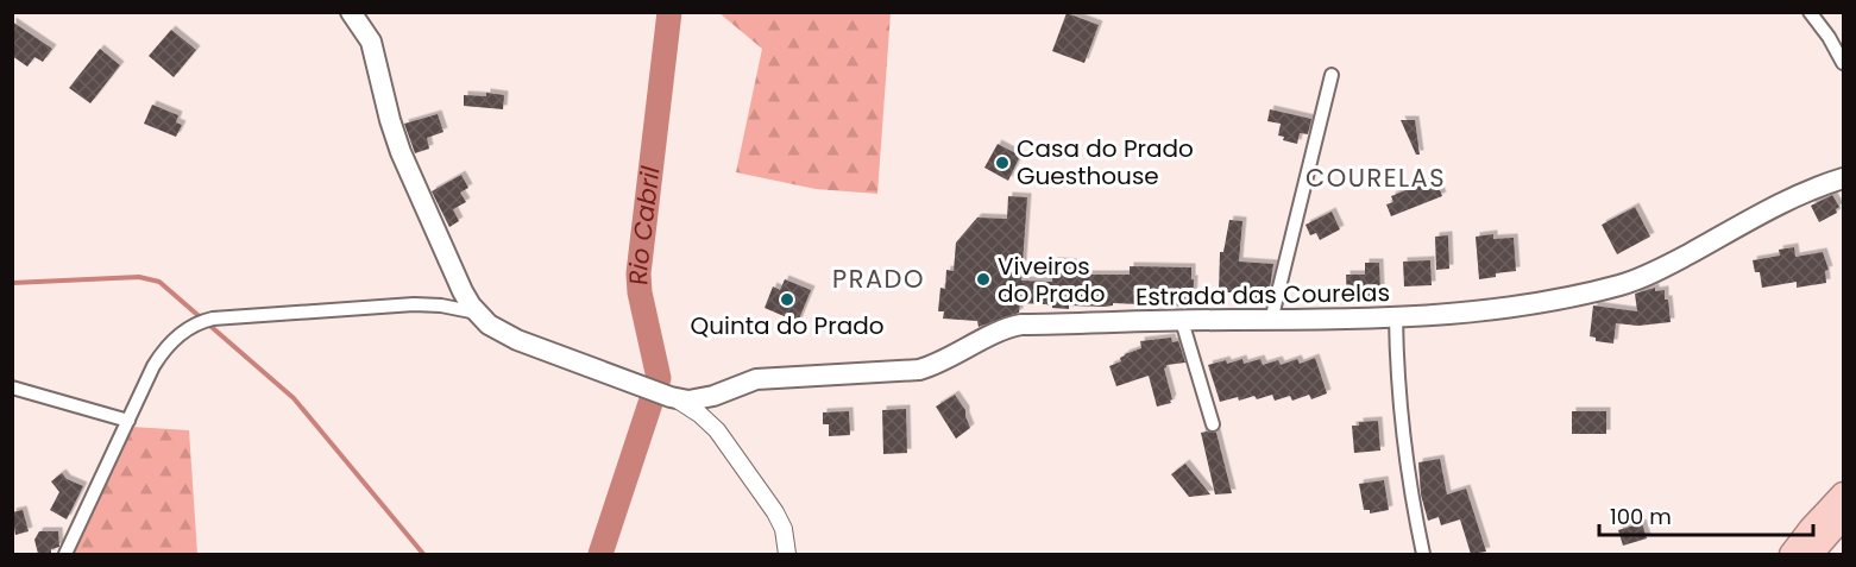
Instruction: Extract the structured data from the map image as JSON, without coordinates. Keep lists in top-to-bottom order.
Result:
{
  "streets": {
    "main road": ["Estrada das Courelas"]
  },
  "districts": ["COURELAS", "PRADO"],
  "water": ["Rio Cabril"],
  "places": ["Casa do Prado Guesthouse", "Viveiros do Prado", "Quinta do Prado"],
  "scale_bar": "100 m"
}
